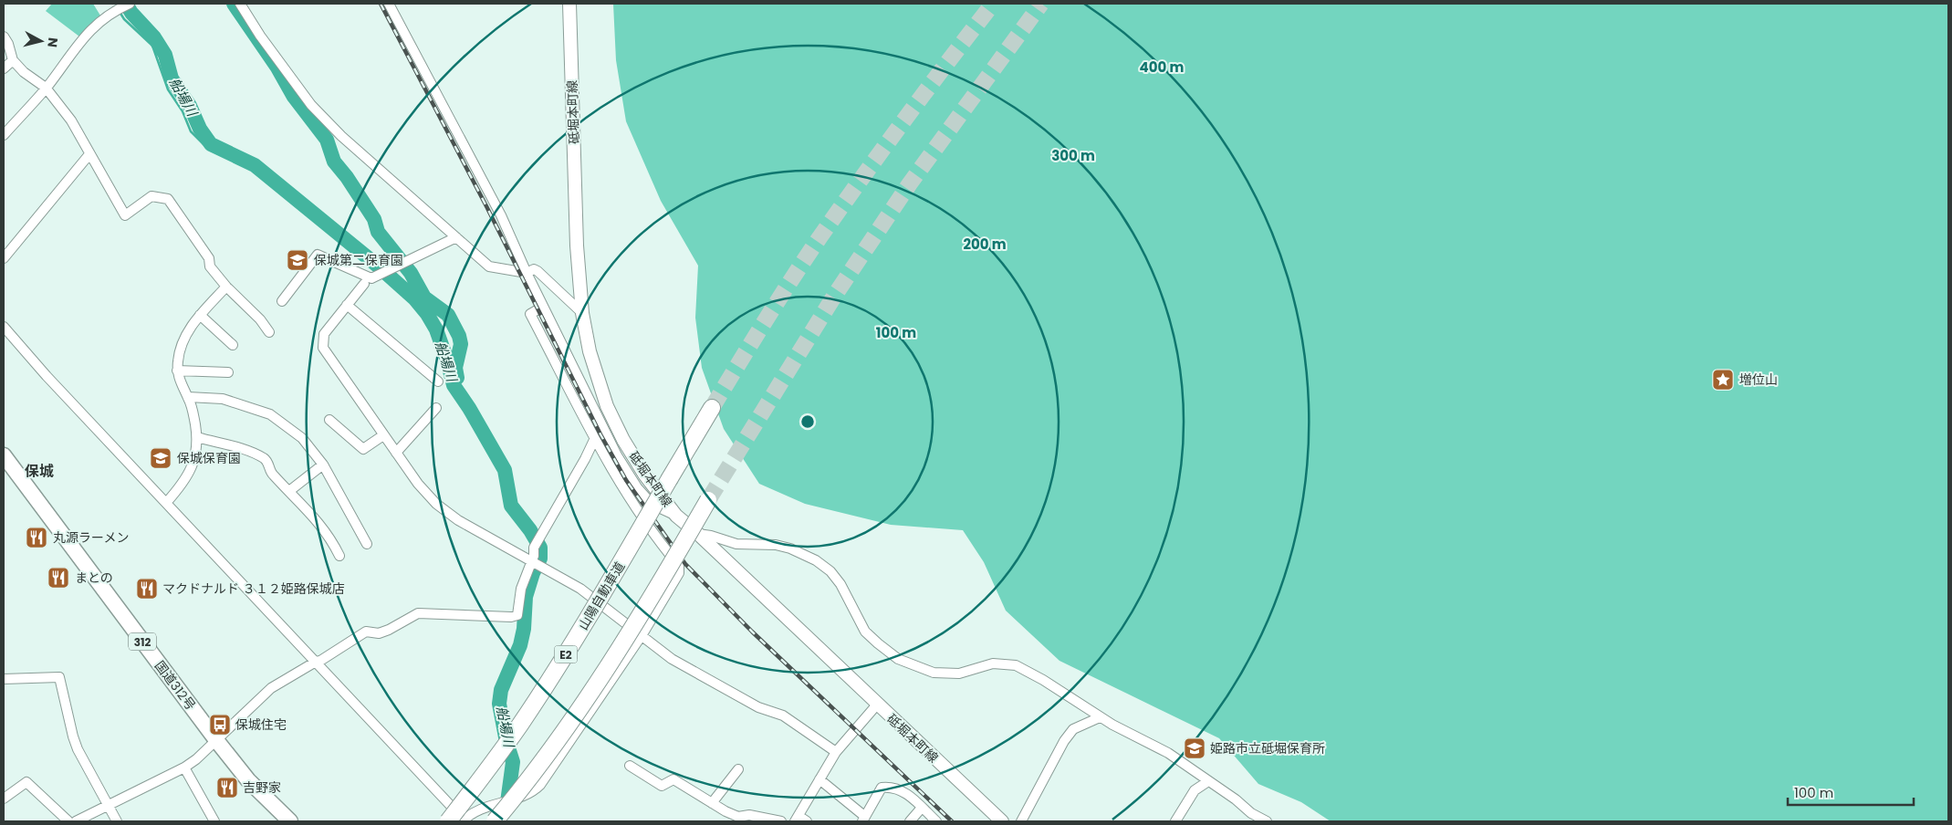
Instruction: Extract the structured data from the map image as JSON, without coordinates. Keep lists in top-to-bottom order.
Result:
{
  "streets": {
    "highway": [
      "山陽自動車道",
      "312",
      "E2",
      "国道312号"
    ],
    "main road": ["砥堀本町線"]
  },
  "districts": ["保城"],
  "water": ["船場川"],
  "places": {
    "school or university": ["保城第二保育園", "保城保育園", "姫路市立砥堀保育所"],
    "place": ["増位山"],
    "restaurant": [
      "丸源ラーメン",
      "まとの",
      "マクドナルド ３１２姫路保城店",
      "吉野家"
    ],
    "bus stop": ["保城住宅"]
  },
  "scale_bar": "100 m",
  "north": "right",
  "rings": [
    "400 m",
    "300 m",
    "200 m",
    "100 m"
  ]
}
